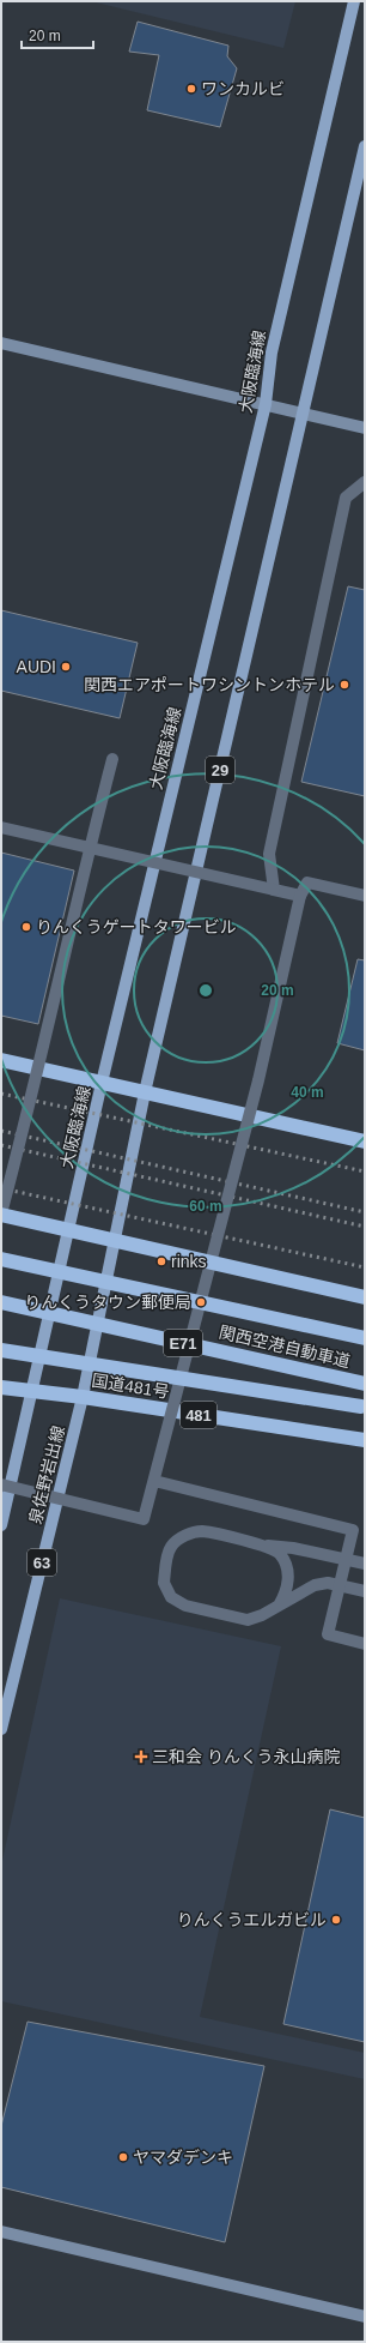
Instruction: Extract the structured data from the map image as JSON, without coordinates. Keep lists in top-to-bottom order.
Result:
{
  "streets": {
    "highway": [
      "E71",
      "関西空港自動車道",
      "国道481号",
      "481"
    ],
    "main road": [
      "大阪臨海線",
      "29",
      "泉佐野岩出線",
      "63"
    ]
  },
  "crossings": [
    ["大阪臨海線", "国道481号"],
    ["大阪臨海線", "481"],
    ["大阪臨海線", "泉佐野岩出線"],
    ["29", "国道481号"],
    ["29", "泉佐野岩出線"],
    ["国道481号", "481"],
    ["国道481号", "泉佐野岩出線"],
    ["481", "泉佐野岩出線"]
  ],
  "places": {
    "other": [
      "ワンカルビ",
      "AUDI",
      "関西エアポートワシントンホテル",
      "りんくうゲートタワービル",
      "rinks",
      "りんくうタウン郵便局",
      "りんくうエルガビル",
      "ヤマダデンキ"
    ],
    "health": ["三和会 りんくう永山病院"]
  },
  "scale_bar": "20 m",
  "rings": ["20 m", "40 m", "60 m"]
}
